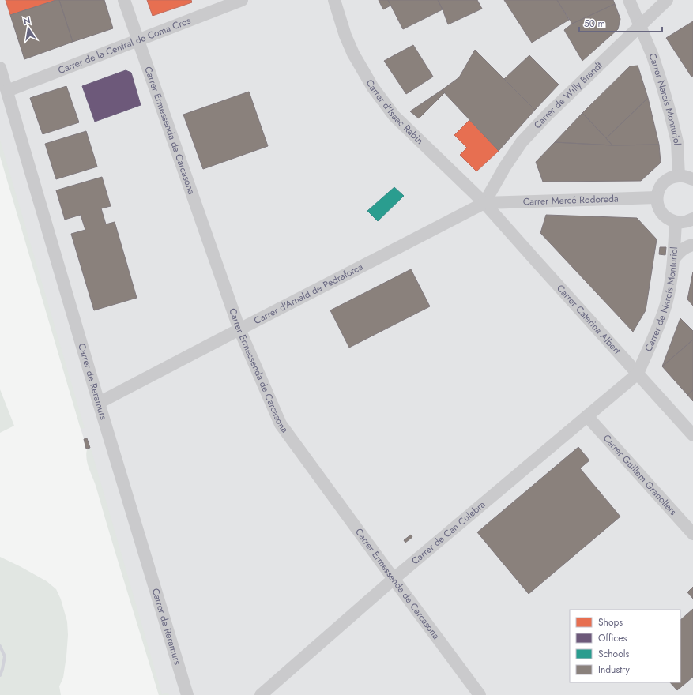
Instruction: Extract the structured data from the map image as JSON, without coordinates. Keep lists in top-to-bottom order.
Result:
{
  "streets": {
    "street": [
      "Carrer de la Central de Coma Cros",
      "Carrer de Willy Brandt",
      "Carrer Narcís Monturiol",
      "Carrer d'Isaac Rabin",
      "Carrer Ermessenda de Carcasona",
      "Carrer Mercé Rodoreda",
      "Carrer d'Arnald de Pedraforca",
      "Carrer de Narcís Monturiol",
      "Carrer Caterina Albert",
      "Carrer de Reramurs",
      "Carrer Guillem Granollers",
      "Carrer de Can Culebra"
    ]
  },
  "crossings": [
    ["Carrer de la Central de Coma Cros", "Carrer Ermessenda de Carcasona"],
    ["Carrer de la Central de Coma Cros", "Carrer de Reramurs"],
    ["Carrer de Willy Brandt", "Carrer Narcís Monturiol"],
    ["Carrer de Willy Brandt", "Carrer d'Isaac Rabin"],
    ["Carrer de Willy Brandt", "Carrer Mercé Rodoreda"],
    ["Carrer de Willy Brandt", "Carrer d'Arnald de Pedraforca"],
    ["Carrer de Willy Brandt", "Carrer Caterina Albert"],
    ["Carrer d'Isaac Rabin", "Carrer Mercé Rodoreda"],
    ["Carrer d'Isaac Rabin", "Carrer d'Arnald de Pedraforca"],
    ["Carrer d'Isaac Rabin", "Carrer Caterina Albert"],
    ["Carrer Ermessenda de Carcasona", "Carrer d'Arnald de Pedraforca"],
    ["Carrer Ermessenda de Carcasona", "Carrer de Can Culebra"],
    ["Carrer Mercé Rodoreda", "Carrer d'Arnald de Pedraforca"],
    ["Carrer Mercé Rodoreda", "Carrer Caterina Albert"],
    ["Carrer d'Arnald de Pedraforca", "Carrer Caterina Albert"],
    ["Carrer d'Arnald de Pedraforca", "Carrer de Reramurs"],
    ["Carrer de Narcís Monturiol", "Carrer Caterina Albert"],
    ["Carrer de Narcís Monturiol", "Carrer de Can Culebra"],
    ["Carrer Caterina Albert", "Carrer de Can Culebra"],
    ["Carrer Guillem Granollers", "Carrer de Can Culebra"]
  ],
  "legend": [
    "Shops",
    "Offices",
    "Schools",
    "Industry"
  ],
  "scale_bar": "50 m",
  "north": "top"
}
